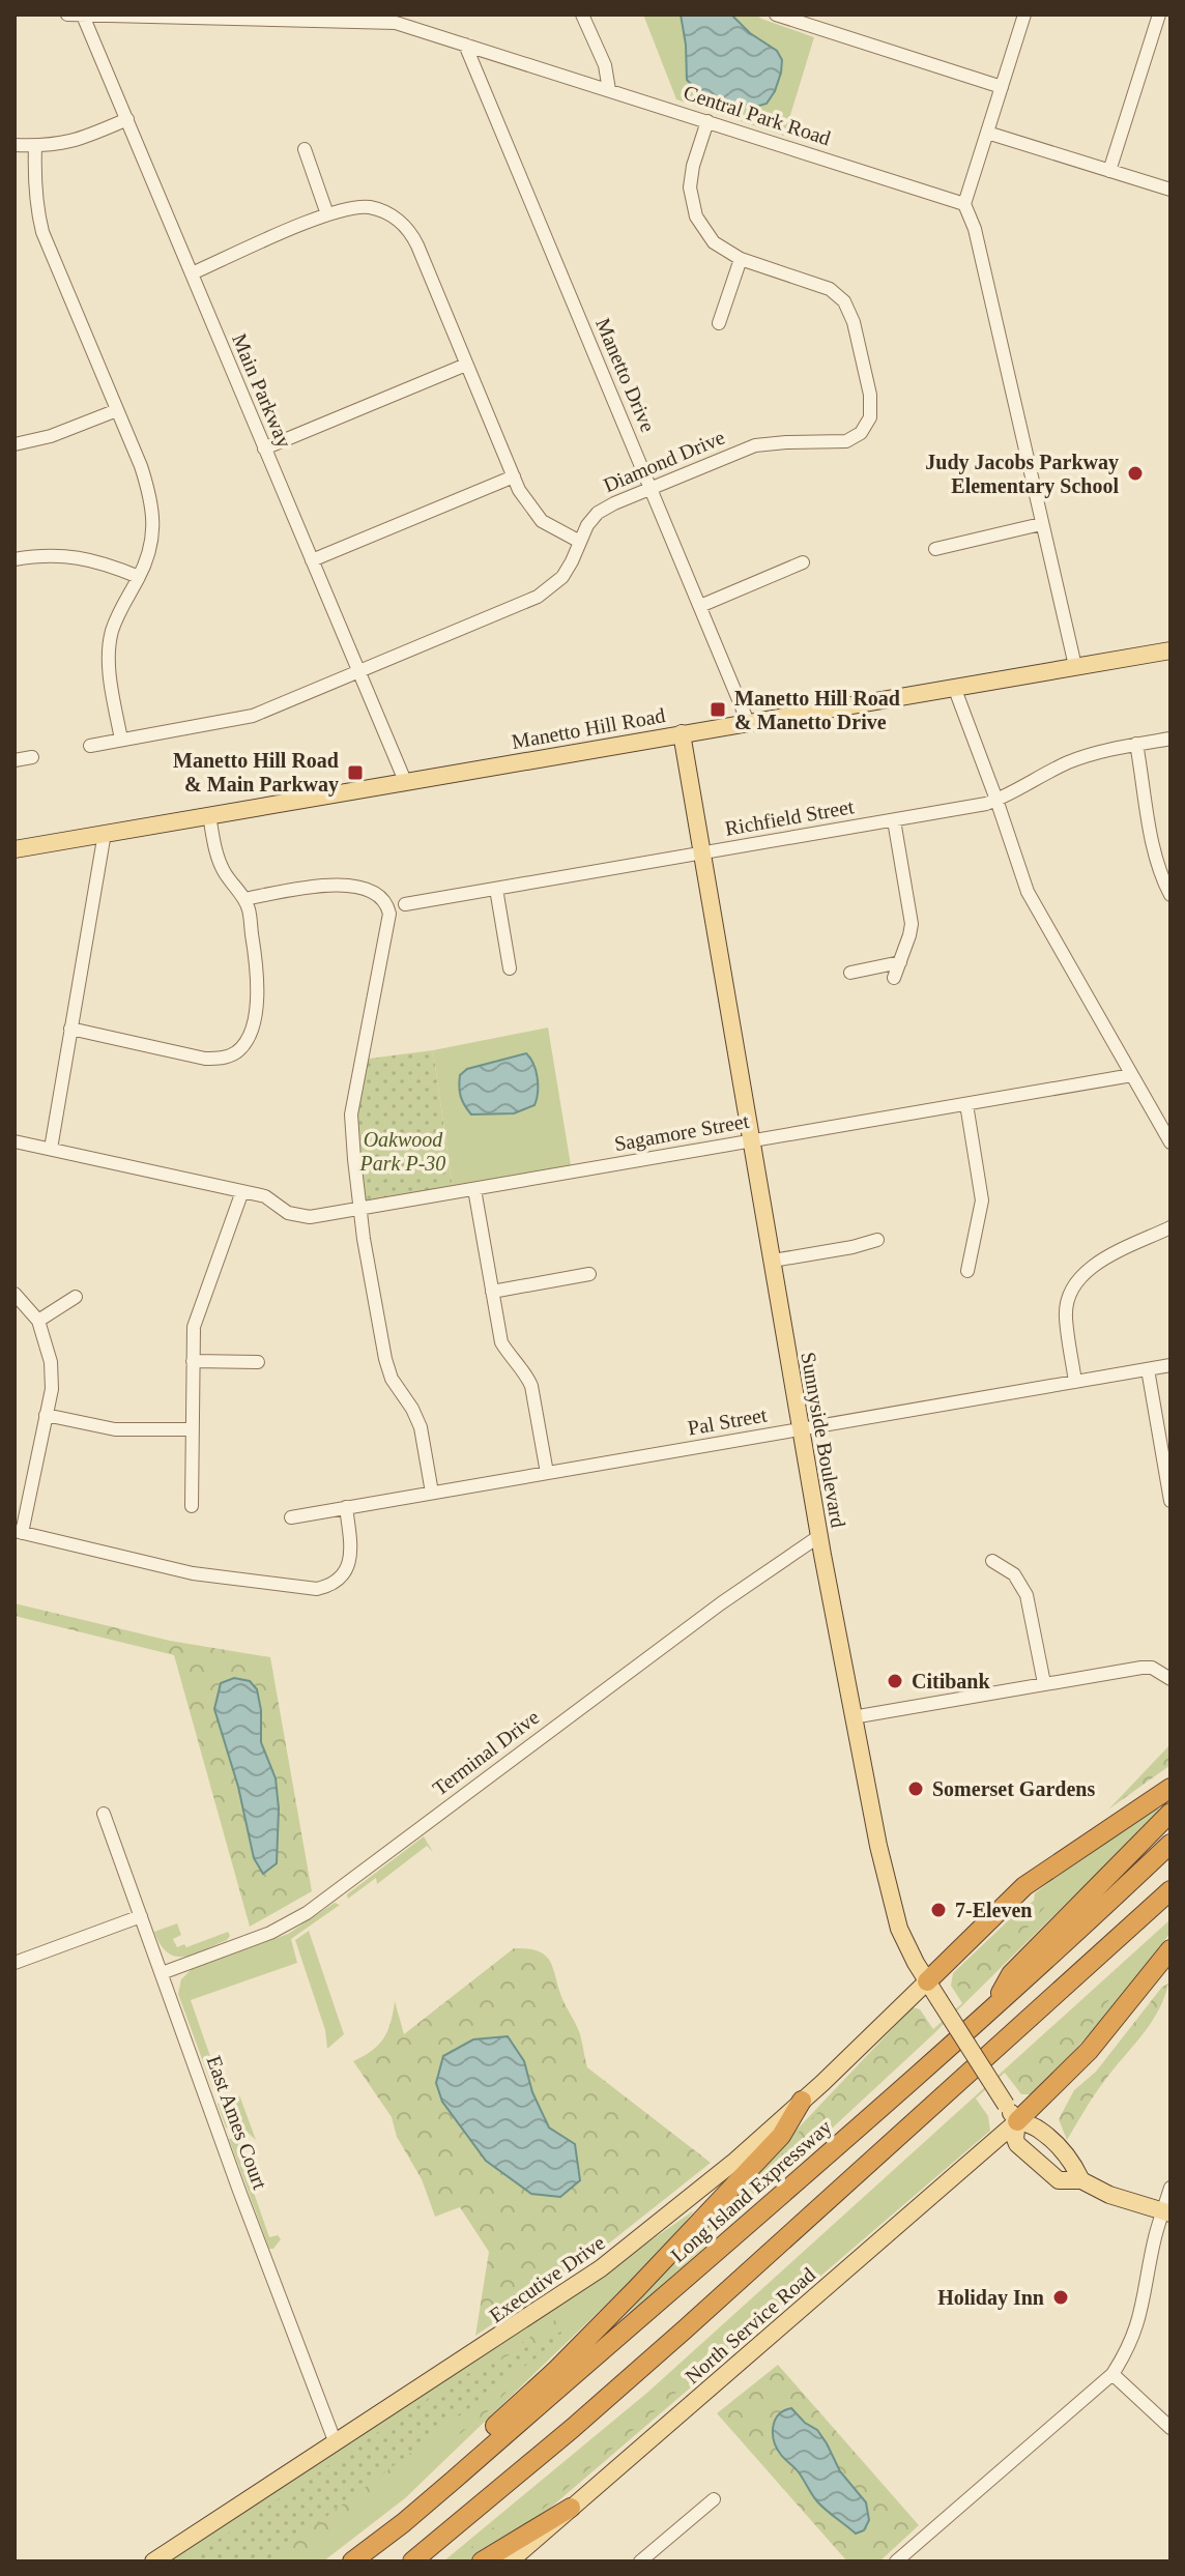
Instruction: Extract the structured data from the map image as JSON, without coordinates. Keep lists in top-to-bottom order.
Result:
{
  "streets": {
    "highway": ["Long Island Expressway"],
    "main road": [
      "Manetto Hill Road",
      "Sunnyside Boulevard",
      "Executive Drive",
      "North Service Road"
    ],
    "street": [
      "Central Park Road",
      "Manetto Drive",
      "Main Parkway",
      "Diamond Drive",
      "Richfield Street",
      "Sagamore Street",
      "Pal Street",
      "Terminal Drive",
      "East Ames Court"
    ]
  },
  "crossings": [
    ["Central Park Road", "Manetto Drive"],
    ["Central Park Road", "Main Parkway"],
    ["Central Park Road", "Diamond Drive"],
    ["Manetto Drive", "Diamond Drive"],
    ["Manetto Drive", "Manetto Hill Road"],
    ["Main Parkway", "Diamond Drive"],
    ["Main Parkway", "Manetto Hill Road"],
    ["Manetto Hill Road", "Sunnyside Boulevard"],
    ["Richfield Street", "Sunnyside Boulevard"],
    ["Sagamore Street", "Sunnyside Boulevard"],
    ["Pal Street", "Sunnyside Boulevard"],
    ["Sunnyside Boulevard", "Terminal Drive"],
    ["Sunnyside Boulevard", "Executive Drive"],
    ["Sunnyside Boulevard", "North Service Road"],
    ["Terminal Drive", "East Ames Court"],
    ["East Ames Court", "Executive Drive"]
  ],
  "parks": ["Oakwood Park P-30"],
  "places": {
    "other": [
      "Judy Jacobs Parkway Elementary School",
      "Citibank",
      "Somerset Gardens",
      "7-Eleven",
      "Holiday Inn"
    ],
    "transit": ["Manetto Hill Road & Manetto Drive", "Manetto Hill Road & Main Parkway"]
  }
}
